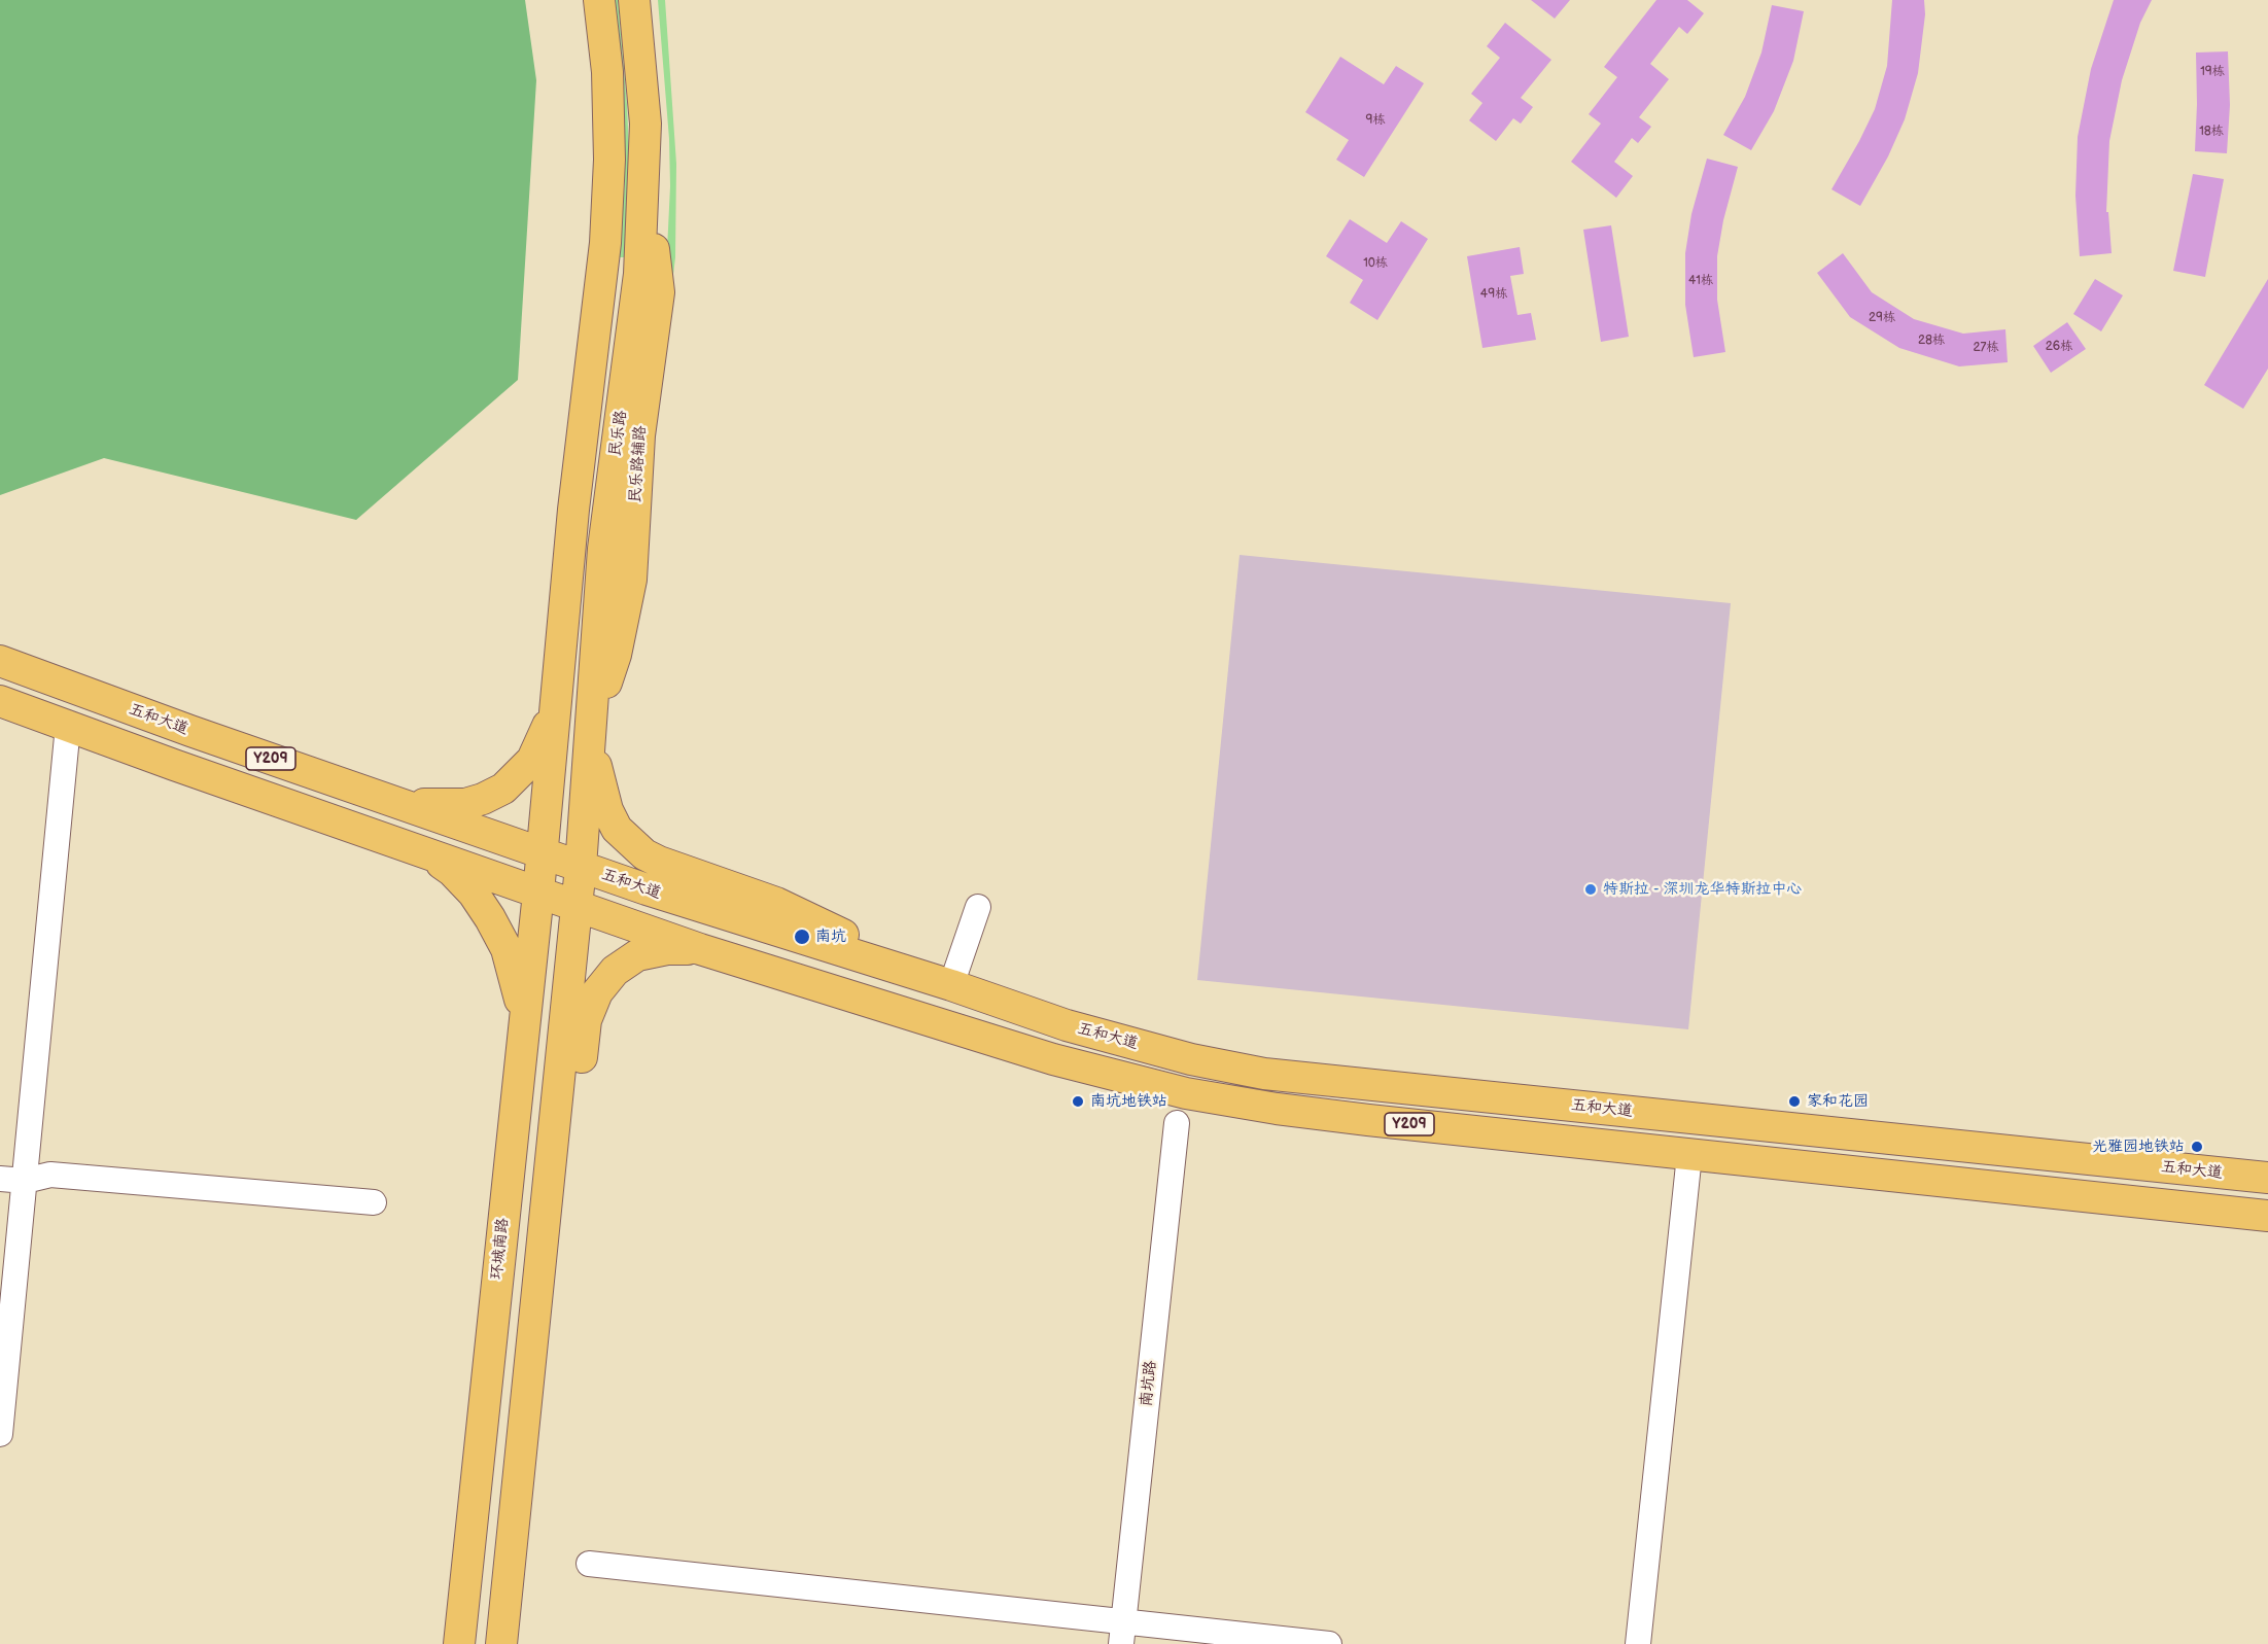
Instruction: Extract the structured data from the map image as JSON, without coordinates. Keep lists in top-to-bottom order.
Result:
{
  "streets": {
    "main road": [
      "民乐路",
      "民乐路辅路",
      "五和大道",
      "Y209",
      "环城南路"
    ],
    "street": ["南坑路"]
  },
  "crossings": [
    ["民乐路", "民乐路辅路"],
    ["民乐路", "五和大道"],
    ["五和大道", "环城南路"],
    ["Y209", "环城南路"]
  ],
  "places": [
    "特斯拉 - 深圳龙华特斯拉中心",
    "南坑",
    "南坑地铁站",
    "家和花园",
    "光雅园地铁站"
  ],
  "house_numbers": [
    "19栋",
    "9栋",
    "18栋",
    "10栋",
    "41栋",
    "49栋",
    "29栋",
    "28栋",
    "26栋",
    "27栋"
  ]
}
